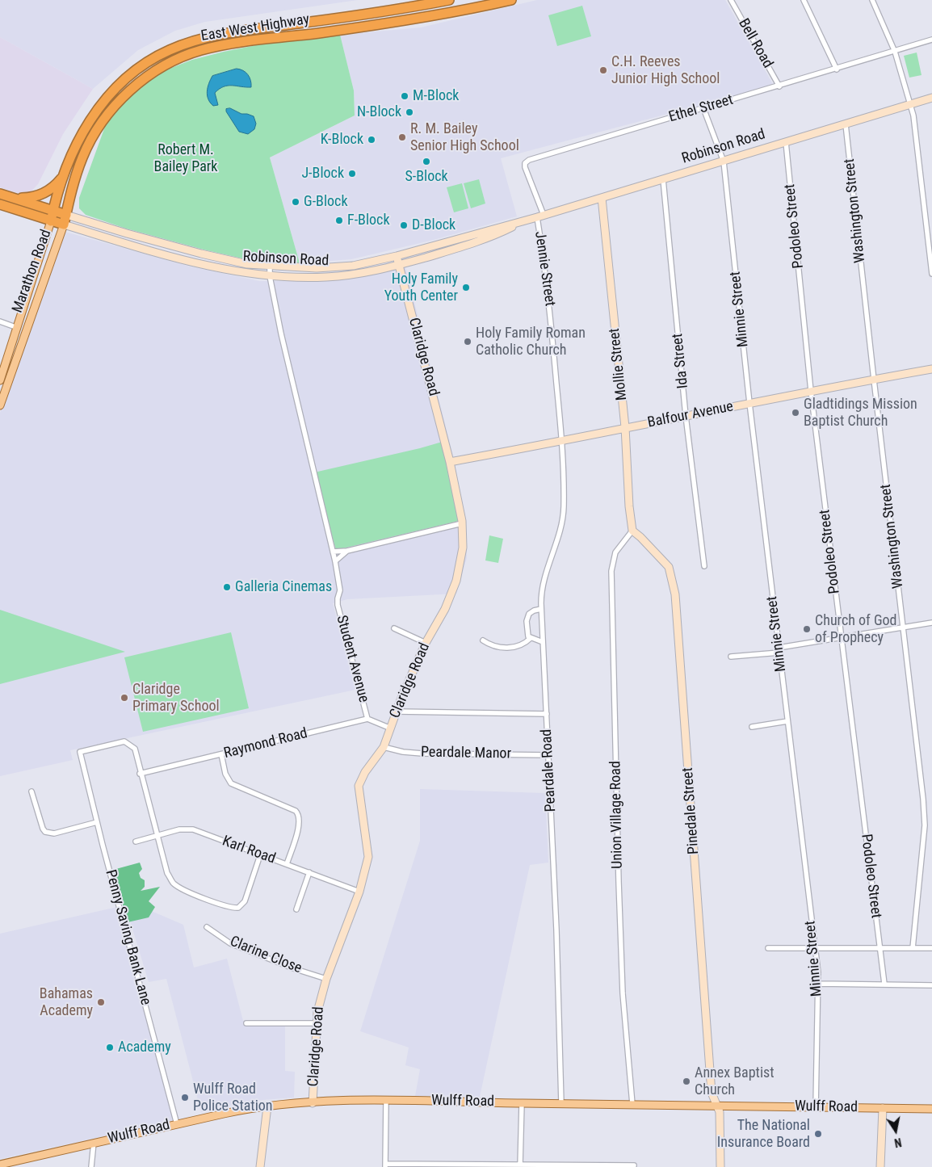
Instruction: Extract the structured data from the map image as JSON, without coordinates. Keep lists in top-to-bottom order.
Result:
{
  "streets": {
    "highway": ["East West Highway", "Robinson Road", "Marathon Road"],
    "main road": ["Wulff Road"],
    "street": [
      "Bell Road",
      "Ethel Street",
      "Washington Street",
      "Podoleo Street",
      "Jennie Street",
      "Minnie Street",
      "Claridge Road",
      "Ida Street",
      "Mollie Street",
      "Balfour Avenue",
      "Student Avenue",
      "Raymond Road",
      "Peardale Manor",
      "Peardale Road",
      "Pinedale Street",
      "Union Village Road",
      "Karl Road",
      "Penny Saving Bank Lane",
      "Clarine Close"
    ]
  },
  "crossings": [
    ["East West Highway", "Robinson Road"],
    ["East West Highway", "Marathon Road"],
    ["Bell Road", "Ethel Street"],
    ["Ethel Street", "Robinson Road"],
    ["Ethel Street", "Jennie Street"],
    ["Ethel Street", "Minnie Street"],
    ["Robinson Road", "Washington Street"],
    ["Robinson Road", "Podoleo Street"],
    ["Robinson Road", "Jennie Street"],
    ["Robinson Road", "Marathon Road"],
    ["Robinson Road", "Minnie Street"],
    ["Robinson Road", "Claridge Road"],
    ["Robinson Road", "Ida Street"],
    ["Robinson Road", "Mollie Street"],
    ["Robinson Road", "Student Avenue"],
    ["Washington Street", "Balfour Avenue"],
    ["Podoleo Street", "Balfour Avenue"],
    ["Jennie Street", "Balfour Avenue"],
    ["Jennie Street", "Peardale Road"],
    ["Minnie Street", "Balfour Avenue"],
    ["Minnie Street", "Wulff Road"],
    ["Claridge Road", "Balfour Avenue"],
    ["Claridge Road", "Peardale Manor"],
    ["Claridge Road", "Karl Road"],
    ["Claridge Road", "Clarine Close"],
    ["Claridge Road", "Wulff Road"],
    ["Ida Street", "Balfour Avenue"],
    ["Mollie Street", "Balfour Avenue"],
    ["Mollie Street", "Pinedale Street"],
    ["Mollie Street", "Union Village Road"],
    ["Balfour Avenue", "Peardale Road"],
    ["Student Avenue", "Raymond Road"],
    ["Raymond Road", "Penny Saving Bank Lane"],
    ["Peardale Manor", "Peardale Road"],
    ["Peardale Road", "Wulff Road"],
    ["Pinedale Street", "Union Village Road"],
    ["Pinedale Street", "Wulff Road"],
    ["Union Village Road", "Wulff Road"],
    ["Penny Saving Bank Lane", "Wulff Road"]
  ],
  "parks": ["Robert M. Bailey Park"],
  "places": [
    "C.H. Reeves Junior High School",
    "M-Block",
    "N-Block",
    "R. M. Bailey Senior High School",
    "K-Block",
    "S-Block",
    "J-Block",
    "G-Block",
    "F-Block",
    "D-Block",
    "Holy Family Youth Center",
    "Holy Family Roman Catholic Church",
    "Gladtidings Mission Baptist Church",
    "Galleria Cinemas",
    "Church of God of Prophecy",
    "Claridge Primary School",
    "Bahamas Academy",
    "Academy",
    "Annex Baptist Church",
    "Wulff Road Police Station",
    "The National Insurance Board"
  ],
  "north": "bottom"
}
